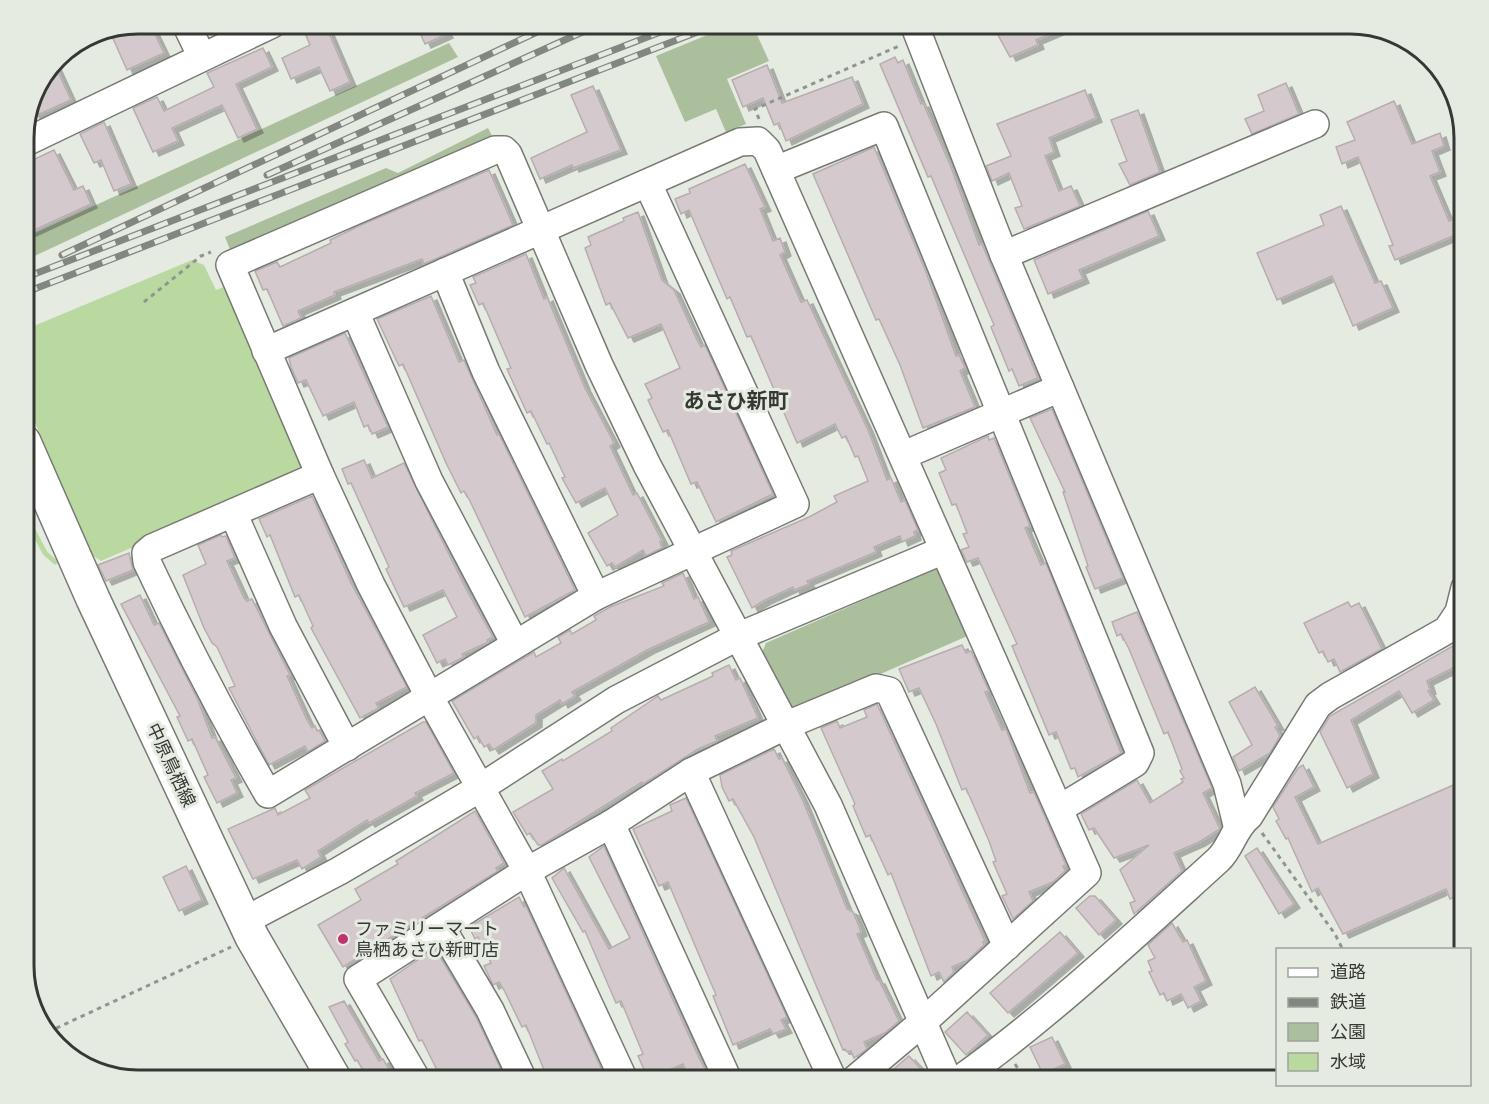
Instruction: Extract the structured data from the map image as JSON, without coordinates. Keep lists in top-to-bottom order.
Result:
{
  "streets": {
    "main road": ["中原鳥栖線"]
  },
  "districts": ["あさひ新町"],
  "places": ["ファミリーマート 鳥栖あさひ新町店"],
  "legend": [
    "道路",
    "鉄道",
    "公園",
    "水域"
  ]
}
